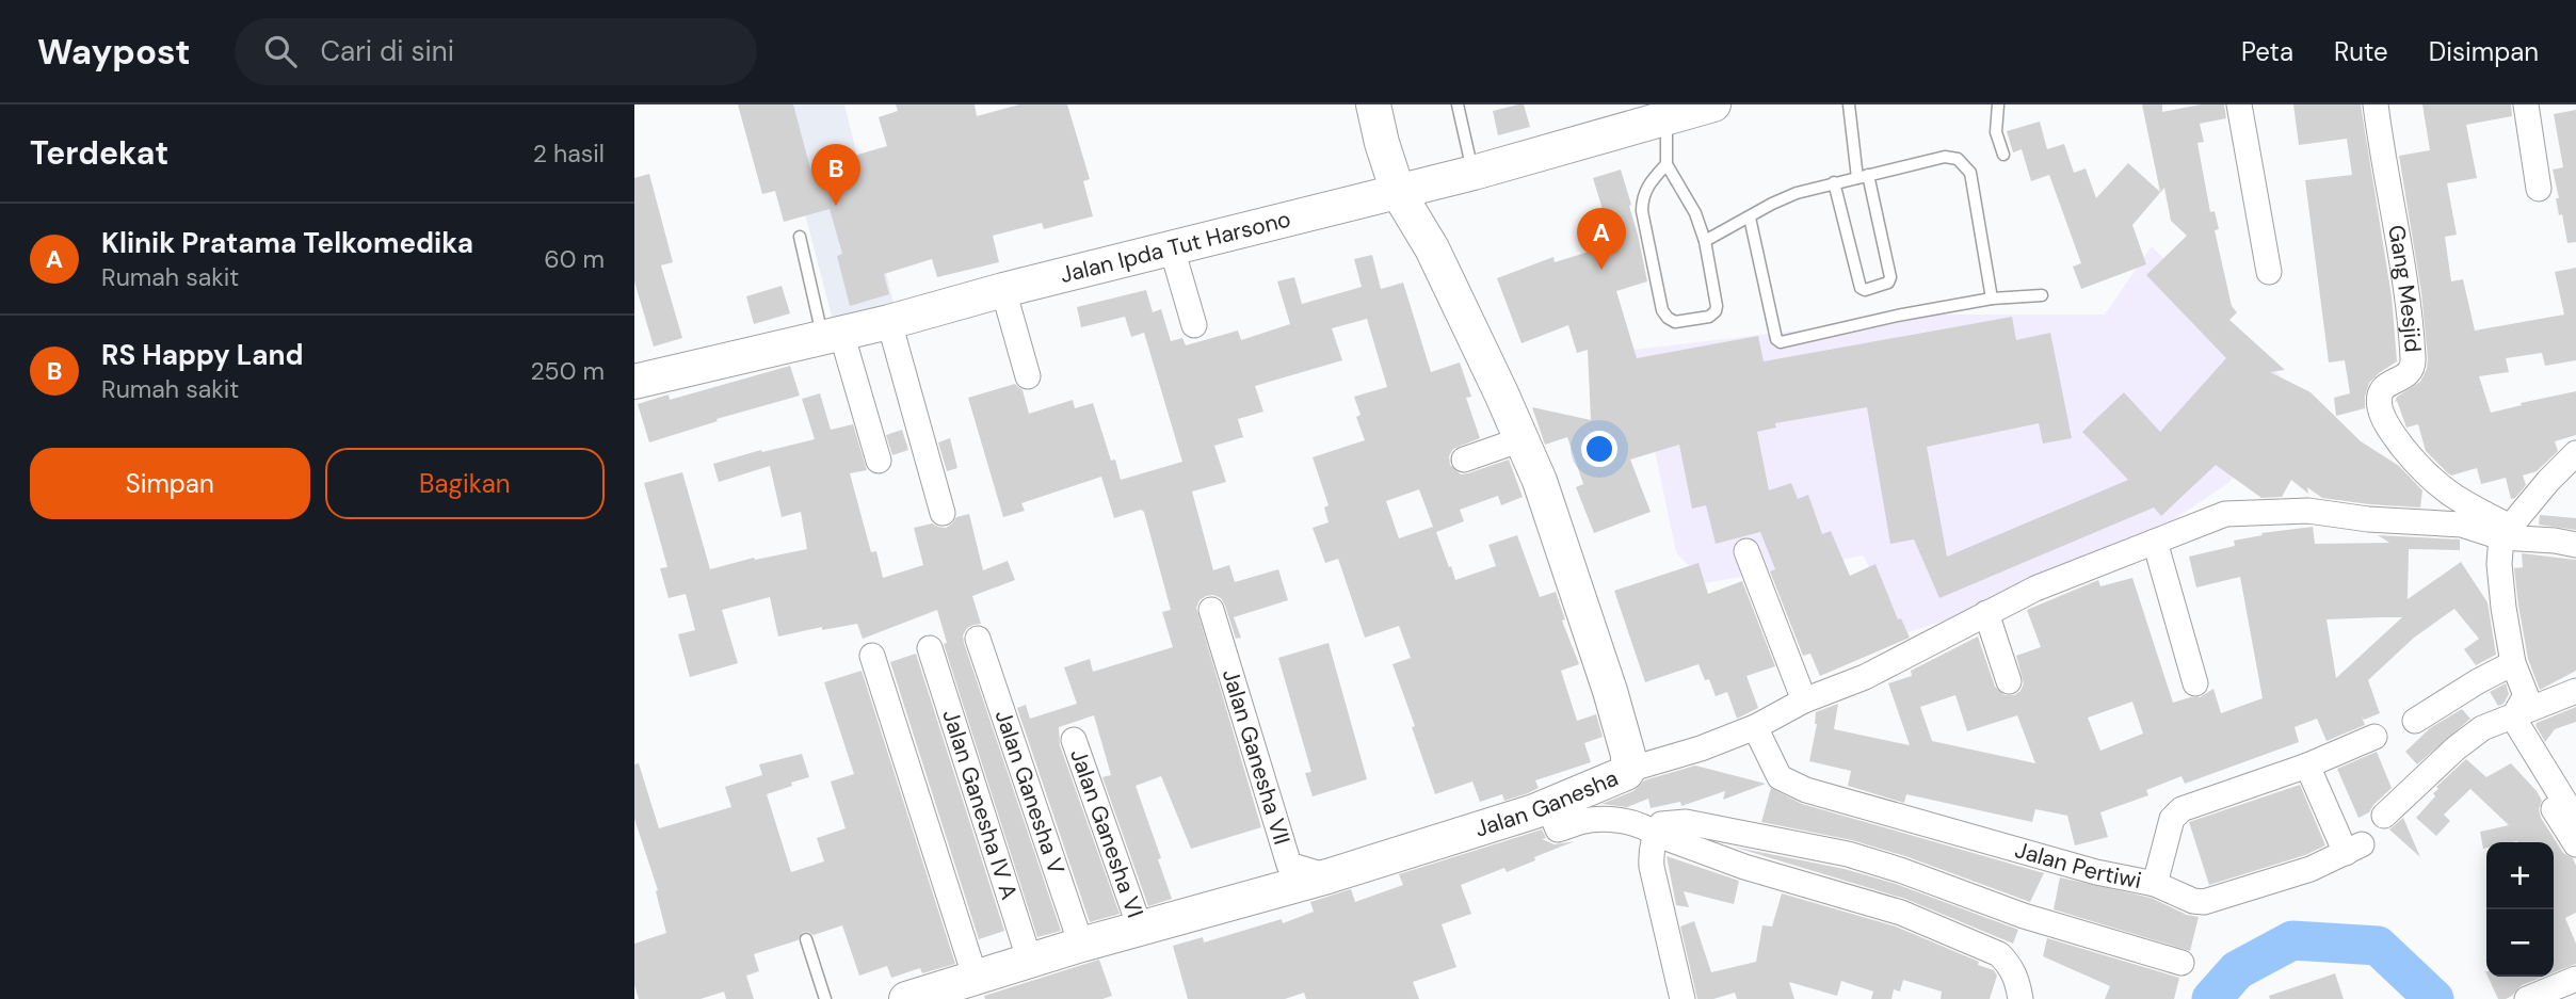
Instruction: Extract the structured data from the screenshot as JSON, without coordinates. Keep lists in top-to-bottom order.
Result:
{
  "streets": {
    "street": [
      "Jalan Ipda Tut Harsono",
      "Gang Mesjid",
      "Jalan Ganesha VII",
      "Jalan Ganesha V",
      "Jalan Ganesha",
      "Jalan Ganesha IV A",
      "Jalan Ganesha VI",
      "Jalan Pertiwi"
    ]
  },
  "crossings": [
    ["Jalan Ipda Tut Harsono", "Jalan Ganesha"],
    ["Jalan Ganesha VII", "Jalan Ganesha"],
    ["Jalan Ganesha V", "Jalan Ganesha"],
    ["Jalan Ganesha", "Jalan Ganesha IV A"],
    ["Jalan Ganesha", "Jalan Ganesha VI"]
  ],
  "page": {
    "header": "Waypost",
    "search": "Cari di sini",
    "nav": ["Peta", "Rute", "Disimpan"],
    "heading": ["Terdekat", "2 hasil"],
    "pins": ["B", "A"],
    "list": [
      {
        "mark": "A",
        "name": "Klinik Pratama Telkomedika",
        "note": "Rumah sakit",
        "value": "60 m"
      },
      {
        "mark": "B",
        "name": "RS Happy Land",
        "note": "Rumah sakit",
        "value": "250 m"
      }
    ],
    "buttons": ["Simpan", "Bagikan"],
    "map_buttons": ["+", "−"]
  }
}
